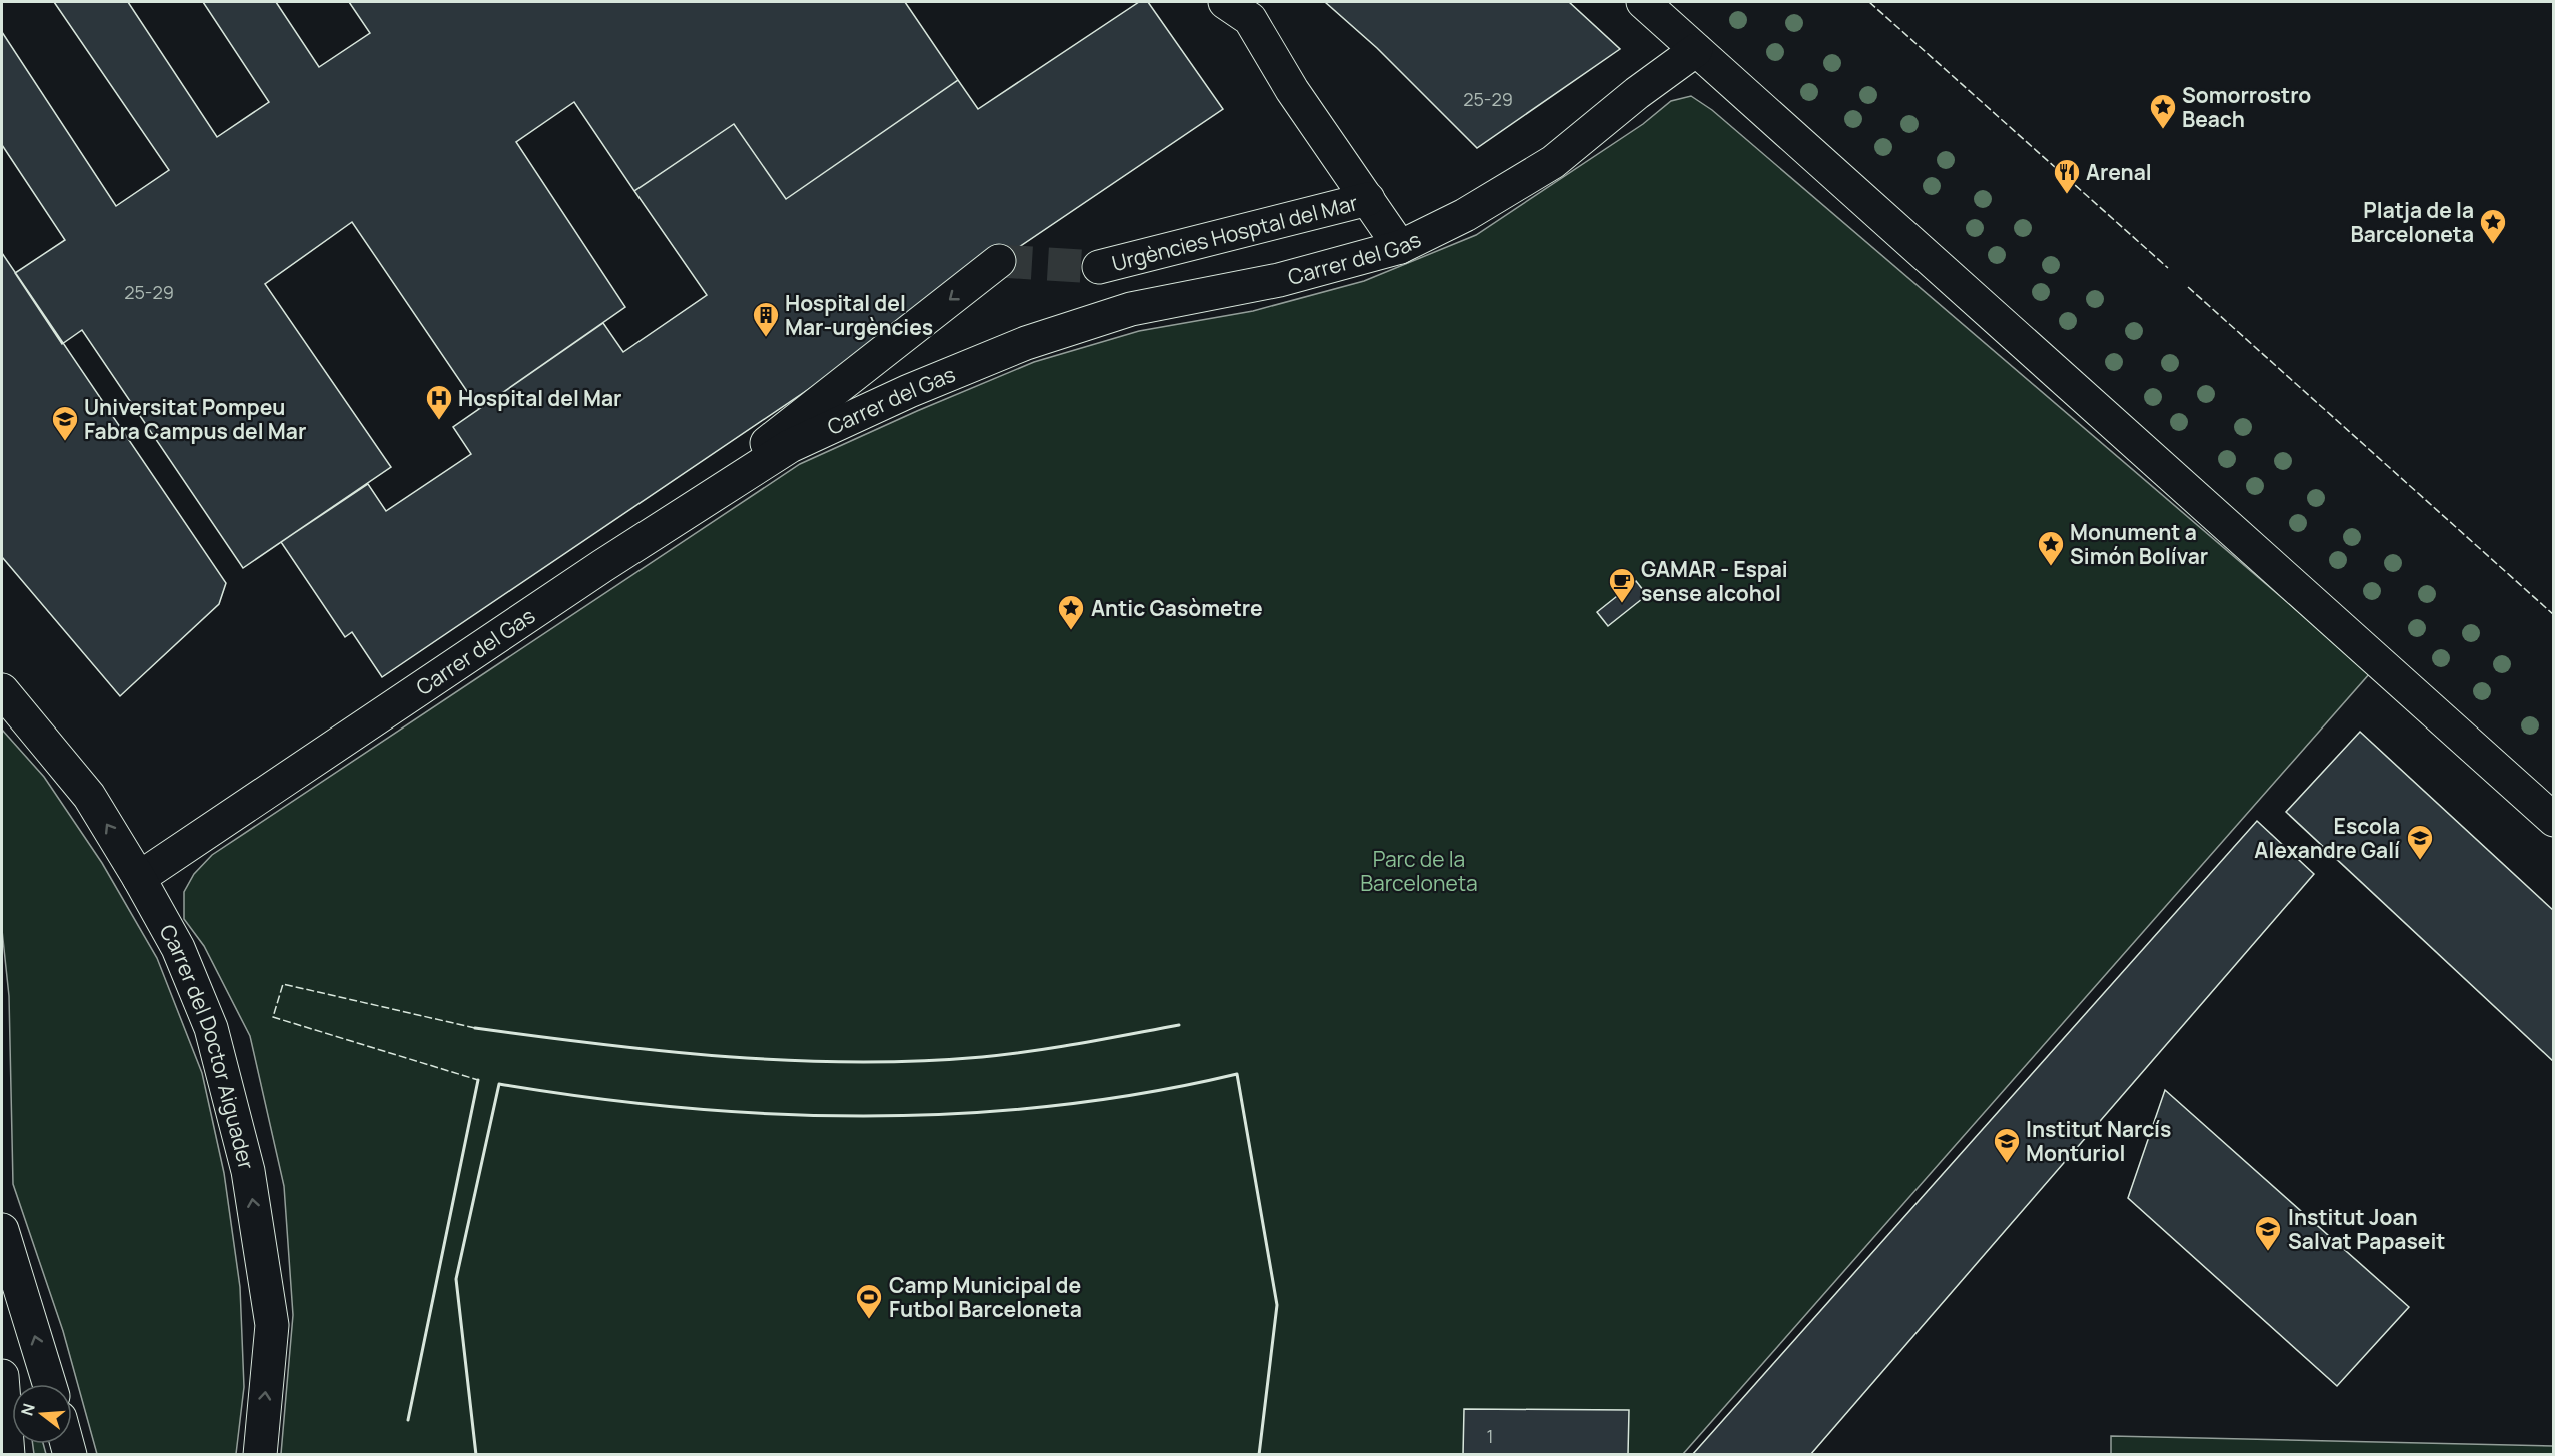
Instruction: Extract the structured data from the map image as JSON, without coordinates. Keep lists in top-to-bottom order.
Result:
{
  "streets": {
    "main road": ["Urgències Hosptal del Mar", "Carrer del Gas", "Carrer del Doctor Aiguader"]
  },
  "crossings": [
    ["Carrer del Gas", "Carrer del Doctor Aiguader"]
  ],
  "one_way": ["Carrer del Doctor Aiguader"],
  "parks": ["Parc de la Barceloneta"],
  "places": {
    "place": [
      "Somorrostro Beach",
      "Platja de la Barceloneta",
      "Monument a Simón Bolívar",
      "Antic Gasòmetre"
    ],
    "restaurant": ["Arenal"],
    "building": ["Hospital del Mar-urgències"],
    "hospital": ["Hospital del Mar"],
    "school or university": [
      "Universitat Pompeu Fabra Campus del Mar",
      "Escola Alexandre Galí",
      "Institut Narcís Monturiol",
      "Institut Joan Salvat Papaseit"
    ],
    "cafe": ["GAMAR - Espai sense alcohol"],
    "sports": ["Camp Municipal de Futbol Barceloneta"]
  },
  "house_numbers": ["25-29", "25-29", "1"],
  "north": "left"
}
